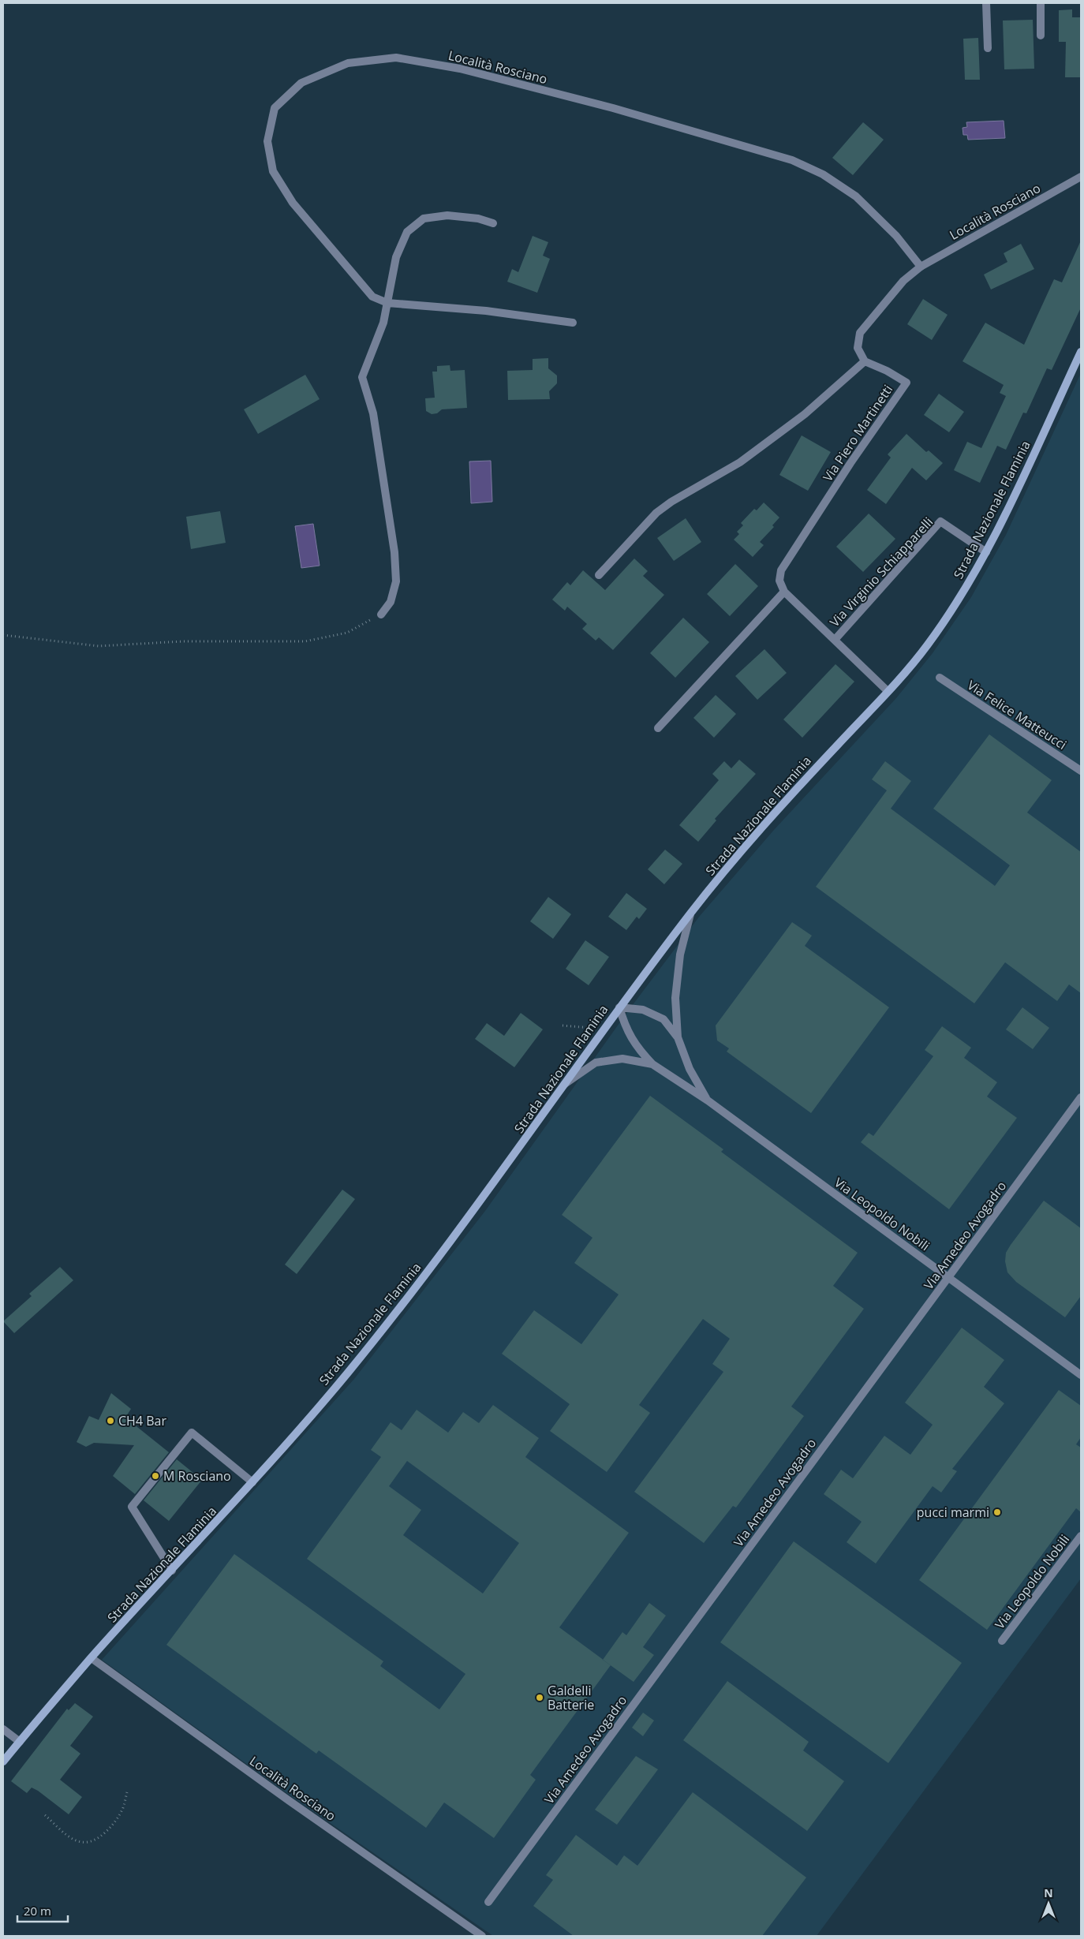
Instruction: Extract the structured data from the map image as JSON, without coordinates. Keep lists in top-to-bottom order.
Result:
{
  "streets": {
    "main road": ["Strada Nazionale Flaminia"],
    "street": [
      "Località Rosciano",
      "Via Piero Martinetti",
      "Via Virginio Schiapparelli",
      "Via Felice Matteucci",
      "Via Leopoldo Nobili",
      "Via Amedeo Avogadro"
    ]
  },
  "crossings": [
    ["Località Rosciano", "Via Piero Martinetti"],
    ["Località Rosciano", "Strada Nazionale Flaminia"],
    ["Strada Nazionale Flaminia", "Via Virginio Schiapparelli"],
    ["Strada Nazionale Flaminia", "Via Leopoldo Nobili"],
    ["Via Leopoldo Nobili", "Via Amedeo Avogadro"]
  ],
  "places": [
    "CH4 Bar",
    "M Rosciano",
    "pucci marmi",
    "Galdelli Batterie"
  ],
  "scale_bar": "20 m",
  "north": "top"
}
